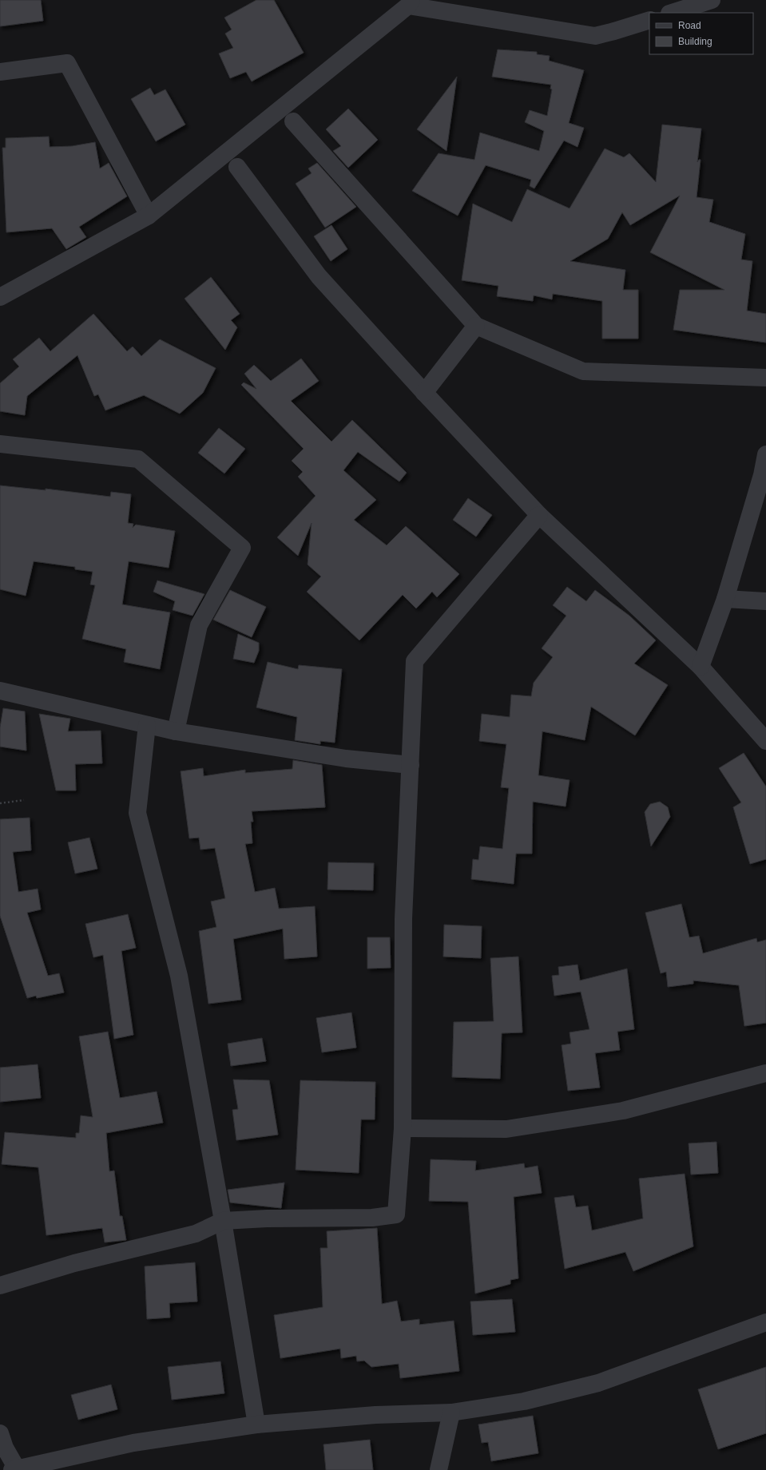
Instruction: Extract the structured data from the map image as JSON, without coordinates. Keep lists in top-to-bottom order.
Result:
{
  "legend": ["Road", "Building"]
}
